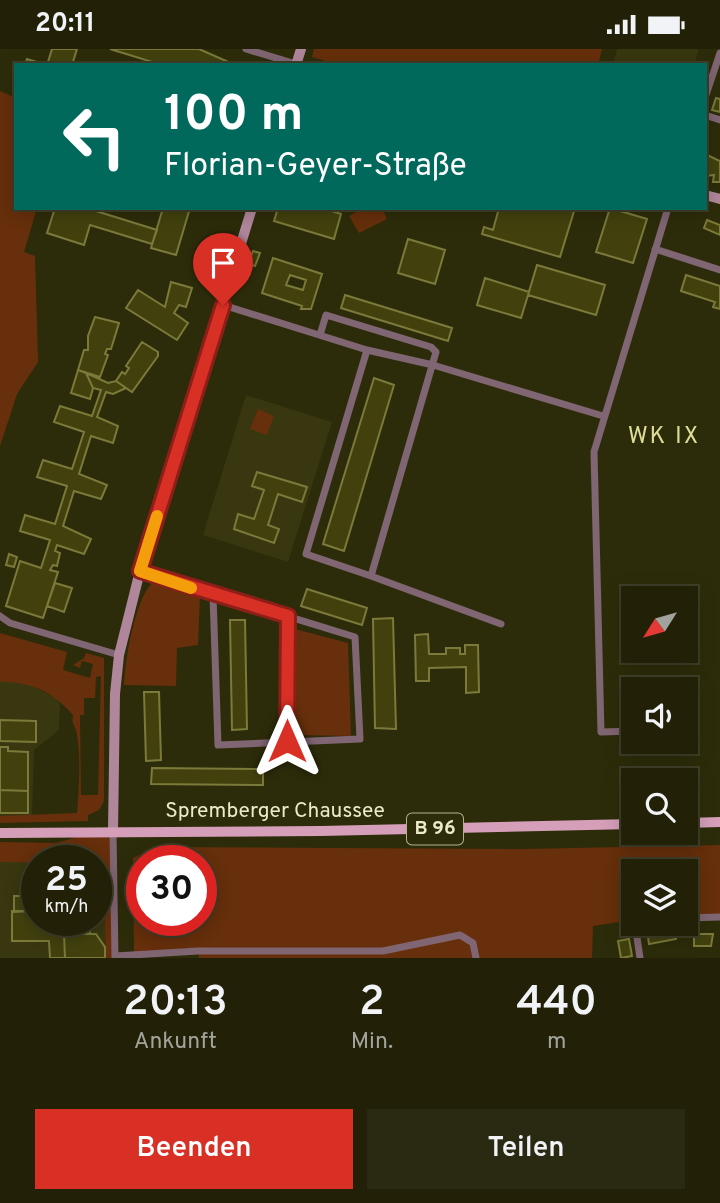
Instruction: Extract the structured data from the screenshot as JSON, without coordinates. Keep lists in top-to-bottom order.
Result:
{
  "streets": {
    "main road": ["Spremberger Chaussee", "B 96"]
  },
  "districts": ["WK IX"],
  "north": "bottom left",
  "page": {
    "status": "20:11",
    "turn": ["100 m", "Florian-Geyer-Straße"],
    "speed": "25 km/h",
    "limit": "30",
    "eta": [
      "20:13",
      "Ankunft",
      "2",
      "Min.",
      "440",
      "m"
    ],
    "buttons": ["Beenden", "Teilen"]
  }
}
